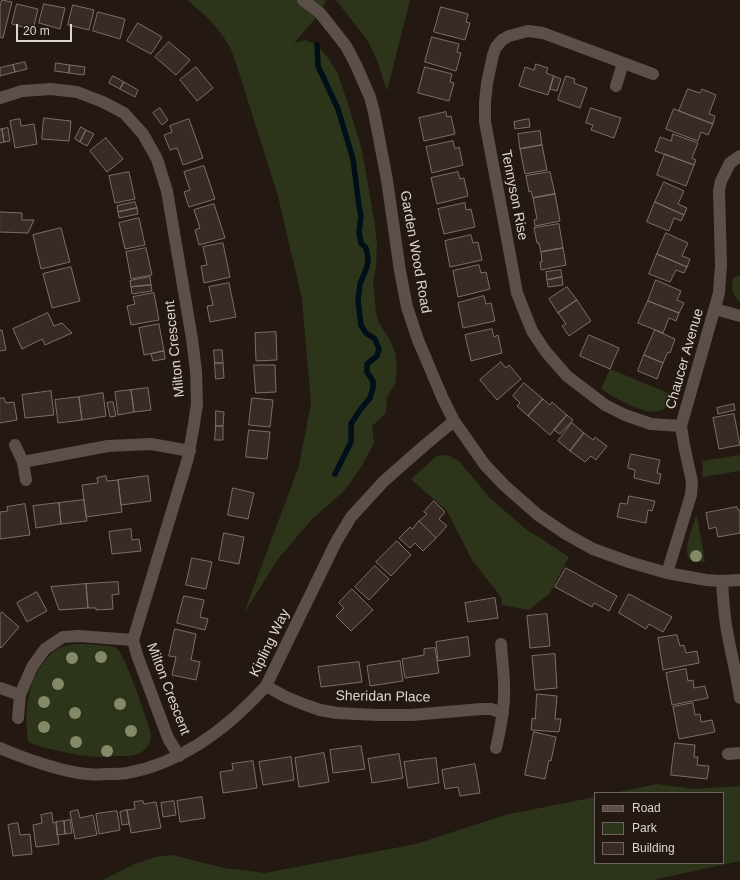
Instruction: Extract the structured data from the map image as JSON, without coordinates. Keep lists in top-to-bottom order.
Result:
{
  "streets": {
    "street": [
      "Tennyson Rise",
      "Garden Wood Road",
      "Milton Crescent",
      "Chaucer Avenue",
      "Kipling Way",
      "Sheridan Place"
    ]
  },
  "crossings": [
    ["Tennyson Rise", "Chaucer Avenue"],
    ["Garden Wood Road", "Chaucer Avenue"],
    ["Garden Wood Road", "Kipling Way"],
    ["Milton Crescent", "Kipling Way"],
    ["Kipling Way", "Sheridan Place"]
  ],
  "legend": ["Road", "Park", "Building"],
  "scale_bar": "20 m"
}
